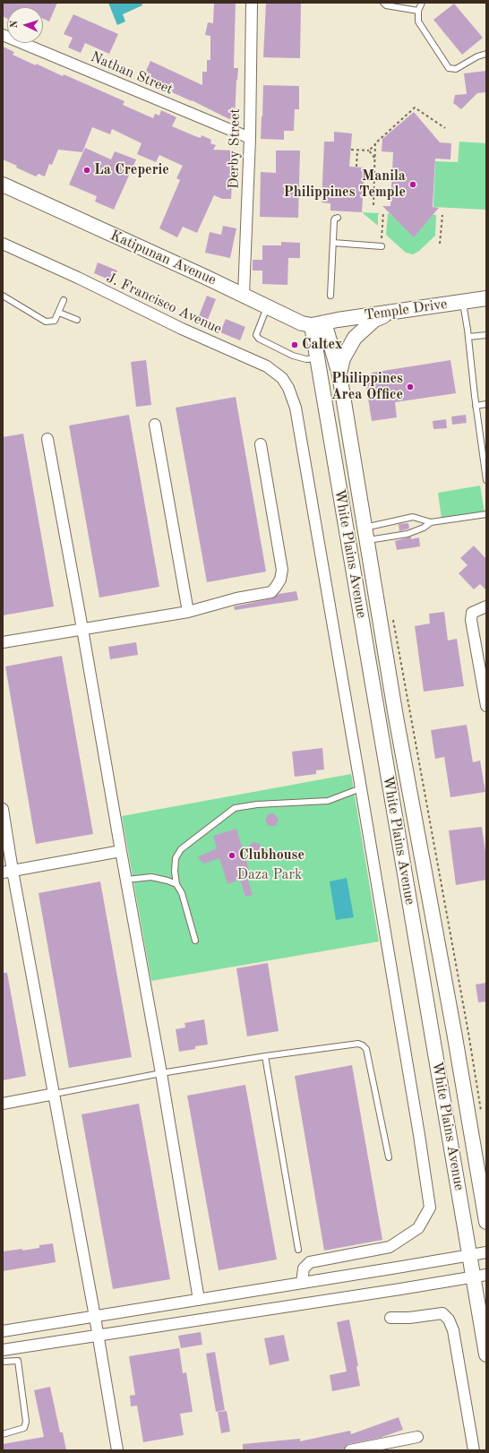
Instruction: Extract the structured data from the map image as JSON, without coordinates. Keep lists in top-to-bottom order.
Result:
{
  "streets": {
    "street": [
      "Nathan Street",
      "Derby Street",
      "Katipunan Avenue",
      "J. Francisco Avenue",
      "Temple Drive",
      "White Plains Avenue"
    ]
  },
  "crossings": [
    ["Nathan Street", "Derby Street"],
    ["Derby Street", "Katipunan Avenue"],
    ["Katipunan Avenue", "Temple Drive"],
    ["Katipunan Avenue", "White Plains Avenue"],
    ["Temple Drive", "White Plains Avenue"]
  ],
  "parks": ["Daza Park"],
  "places": [
    "La Creperie",
    "Manila Philippines Temple",
    "Caltex",
    "Philippines Area Office",
    "Clubhouse"
  ],
  "north": "left"
}
